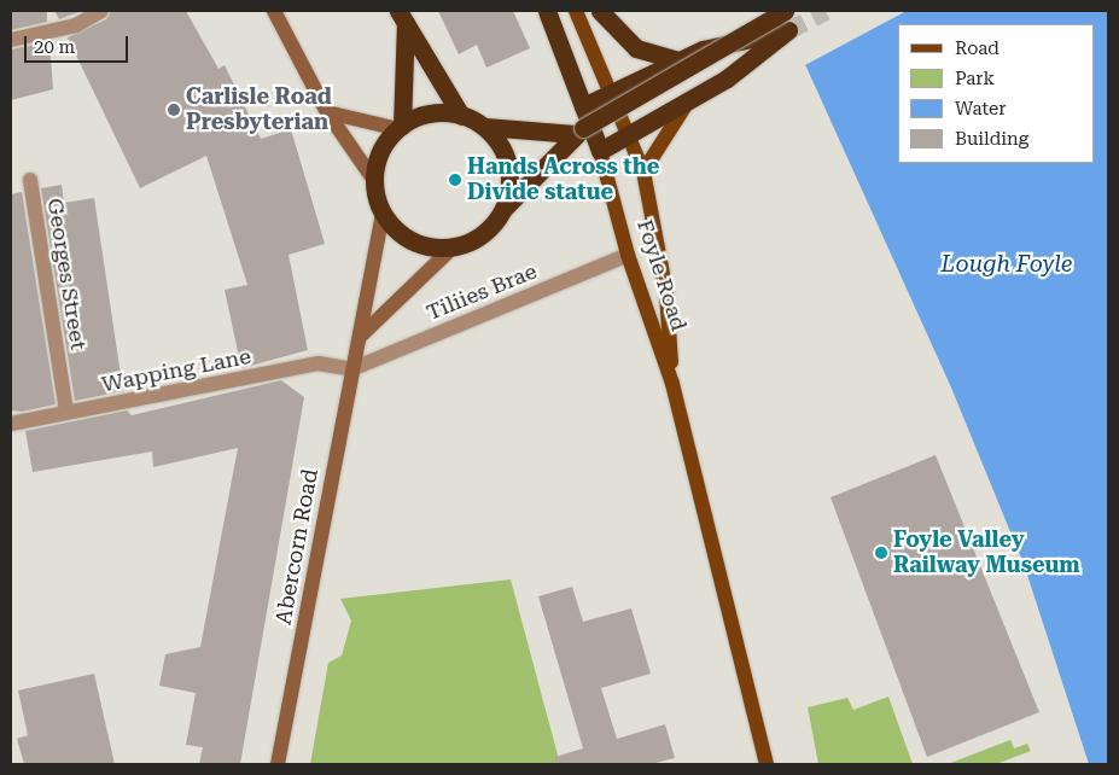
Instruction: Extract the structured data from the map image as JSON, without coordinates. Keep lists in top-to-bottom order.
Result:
{
  "streets": {
    "highway": ["Foyle Road"],
    "main road": ["Abercorn Road"],
    "street": ["Georges Street", "Tiliies Brae", "Wapping Lane"]
  },
  "crossings": [
    ["Georges Street", "Wapping Lane"],
    ["Foyle Road", "Tiliies Brae"],
    ["Tiliies Brae", "Wapping Lane"],
    ["Tiliies Brae", "Abercorn Road"],
    ["Wapping Lane", "Abercorn Road"]
  ],
  "water": ["Lough Foyle"],
  "places": ["Carlisle Road Presbyterian", "Hands Across the Divide statue", "Foyle Valley Railway Museum"],
  "legend": [
    "Road",
    "Park",
    "Water",
    "Building"
  ],
  "scale_bar": "20 m"
}
